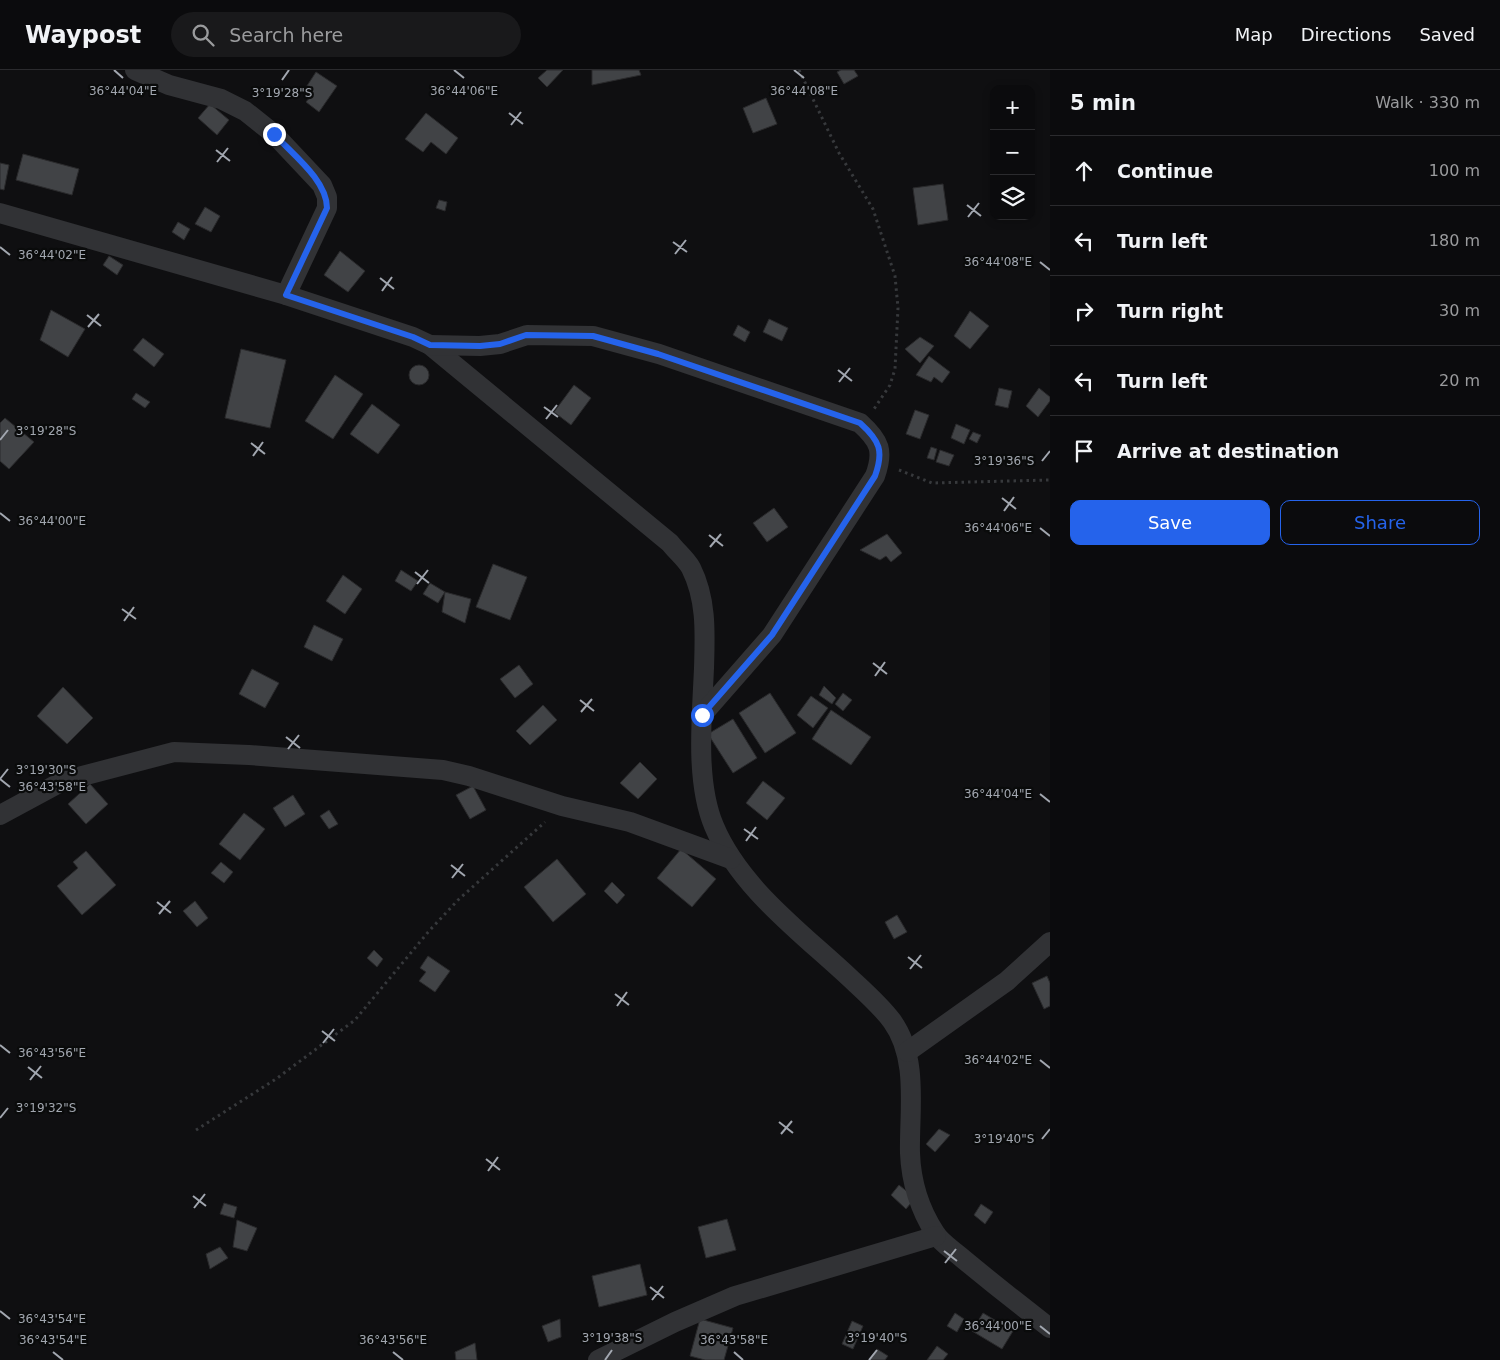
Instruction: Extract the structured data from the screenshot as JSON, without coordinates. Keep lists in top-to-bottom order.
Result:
{
  "page": {
    "header": "Waypost",
    "search": "Search here",
    "nav": ["Map", "Directions", "Saved"],
    "heading": ["5 min", "Walk · 330 m"],
    "map_buttons": ["+", "−"],
    "list": [
      ["Continue", "100 m"],
      ["Turn left", "180 m"],
      ["Turn right", "30 m"],
      ["Turn left", "20 m"],
      "Arrive at destination"
    ],
    "buttons": ["Save", "Share"]
  },
  "coordinates": [
    "36°44'04\"E",
    "36°44'06\"E",
    "36°44'08\"E",
    "3°19'28\"S",
    "36°44'02\"E",
    "3°19'36\"S",
    "36°44'00\"E",
    "3°19'30\"S",
    "36°43'58\"E",
    "36°43'56\"E",
    "3°19'32\"S",
    "3°19'40\"S",
    "36°43'54\"E",
    "3°19'38\"S"
  ]
}
